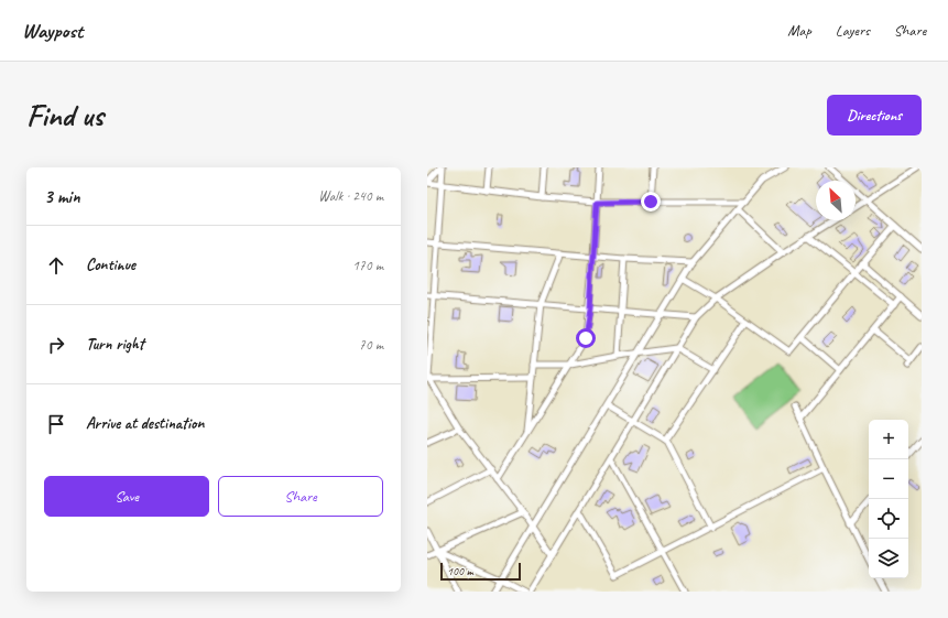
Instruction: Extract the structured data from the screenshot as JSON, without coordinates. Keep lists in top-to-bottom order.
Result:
{
  "scale_bar": "100 m",
  "north": "top left",
  "page": {
    "header": "Waypost",
    "nav": ["Map", "Layers", "Share"],
    "buttons": [
      "Directions",
      ["Save", "Share"]
    ],
    "title": "Find us",
    "heading": ["3 min", "Walk · 240 m"],
    "list": [
      ["Continue", "170 m"],
      ["Turn right", "70 m"],
      "Arrive at destination"
    ],
    "map_buttons": ["+", "−"],
    "scale": "100 m"
  }
}
